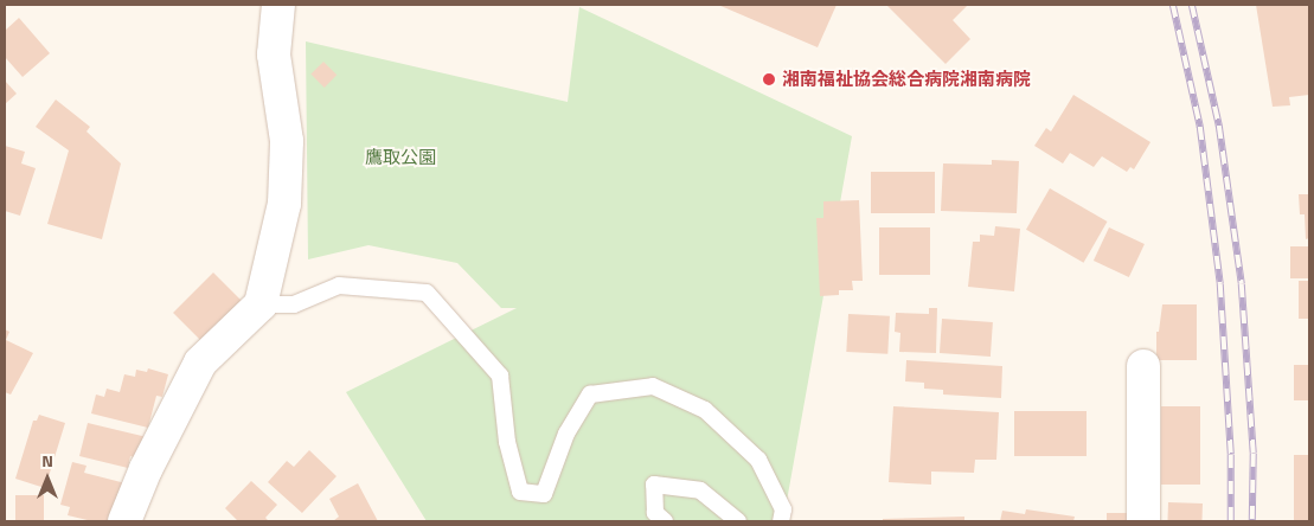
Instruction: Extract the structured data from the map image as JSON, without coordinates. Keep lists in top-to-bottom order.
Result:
{
  "parks": ["鷹取公園"],
  "places": ["湘南福祉協会総合病院湘南病院"],
  "north": "top"
}
